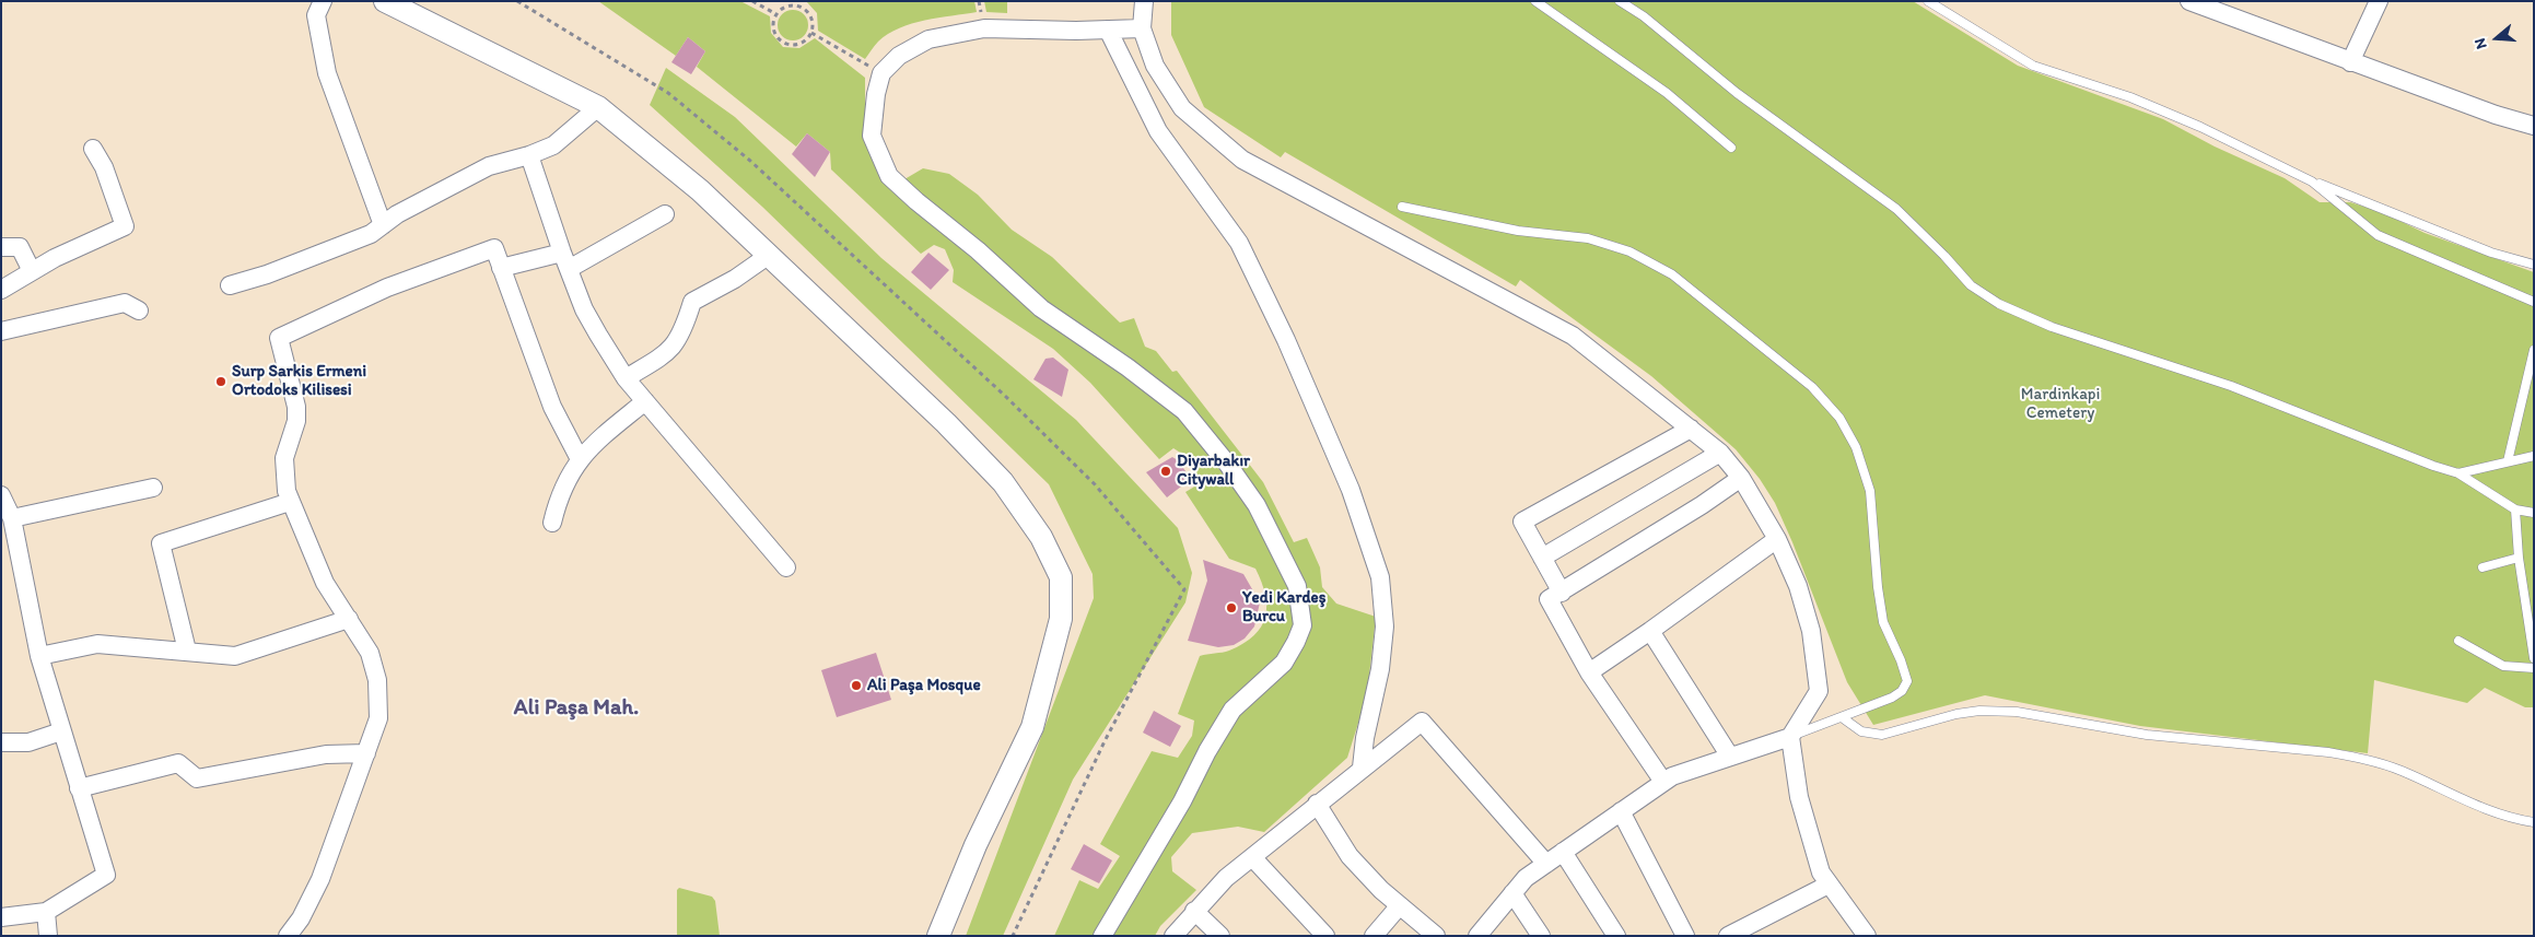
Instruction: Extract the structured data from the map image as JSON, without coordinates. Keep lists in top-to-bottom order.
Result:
{
  "districts": ["Ali Paşa Mah."],
  "parks": ["Mardinkapi Cemetery"],
  "places": [
    "Surp Sarkis Ermeni Ortodoks Kilisesi",
    "Diyarbakır Citywall",
    "Yedi Kardeş Burcu",
    "Ali Paşa Mosque"
  ],
  "north": "left"
}
